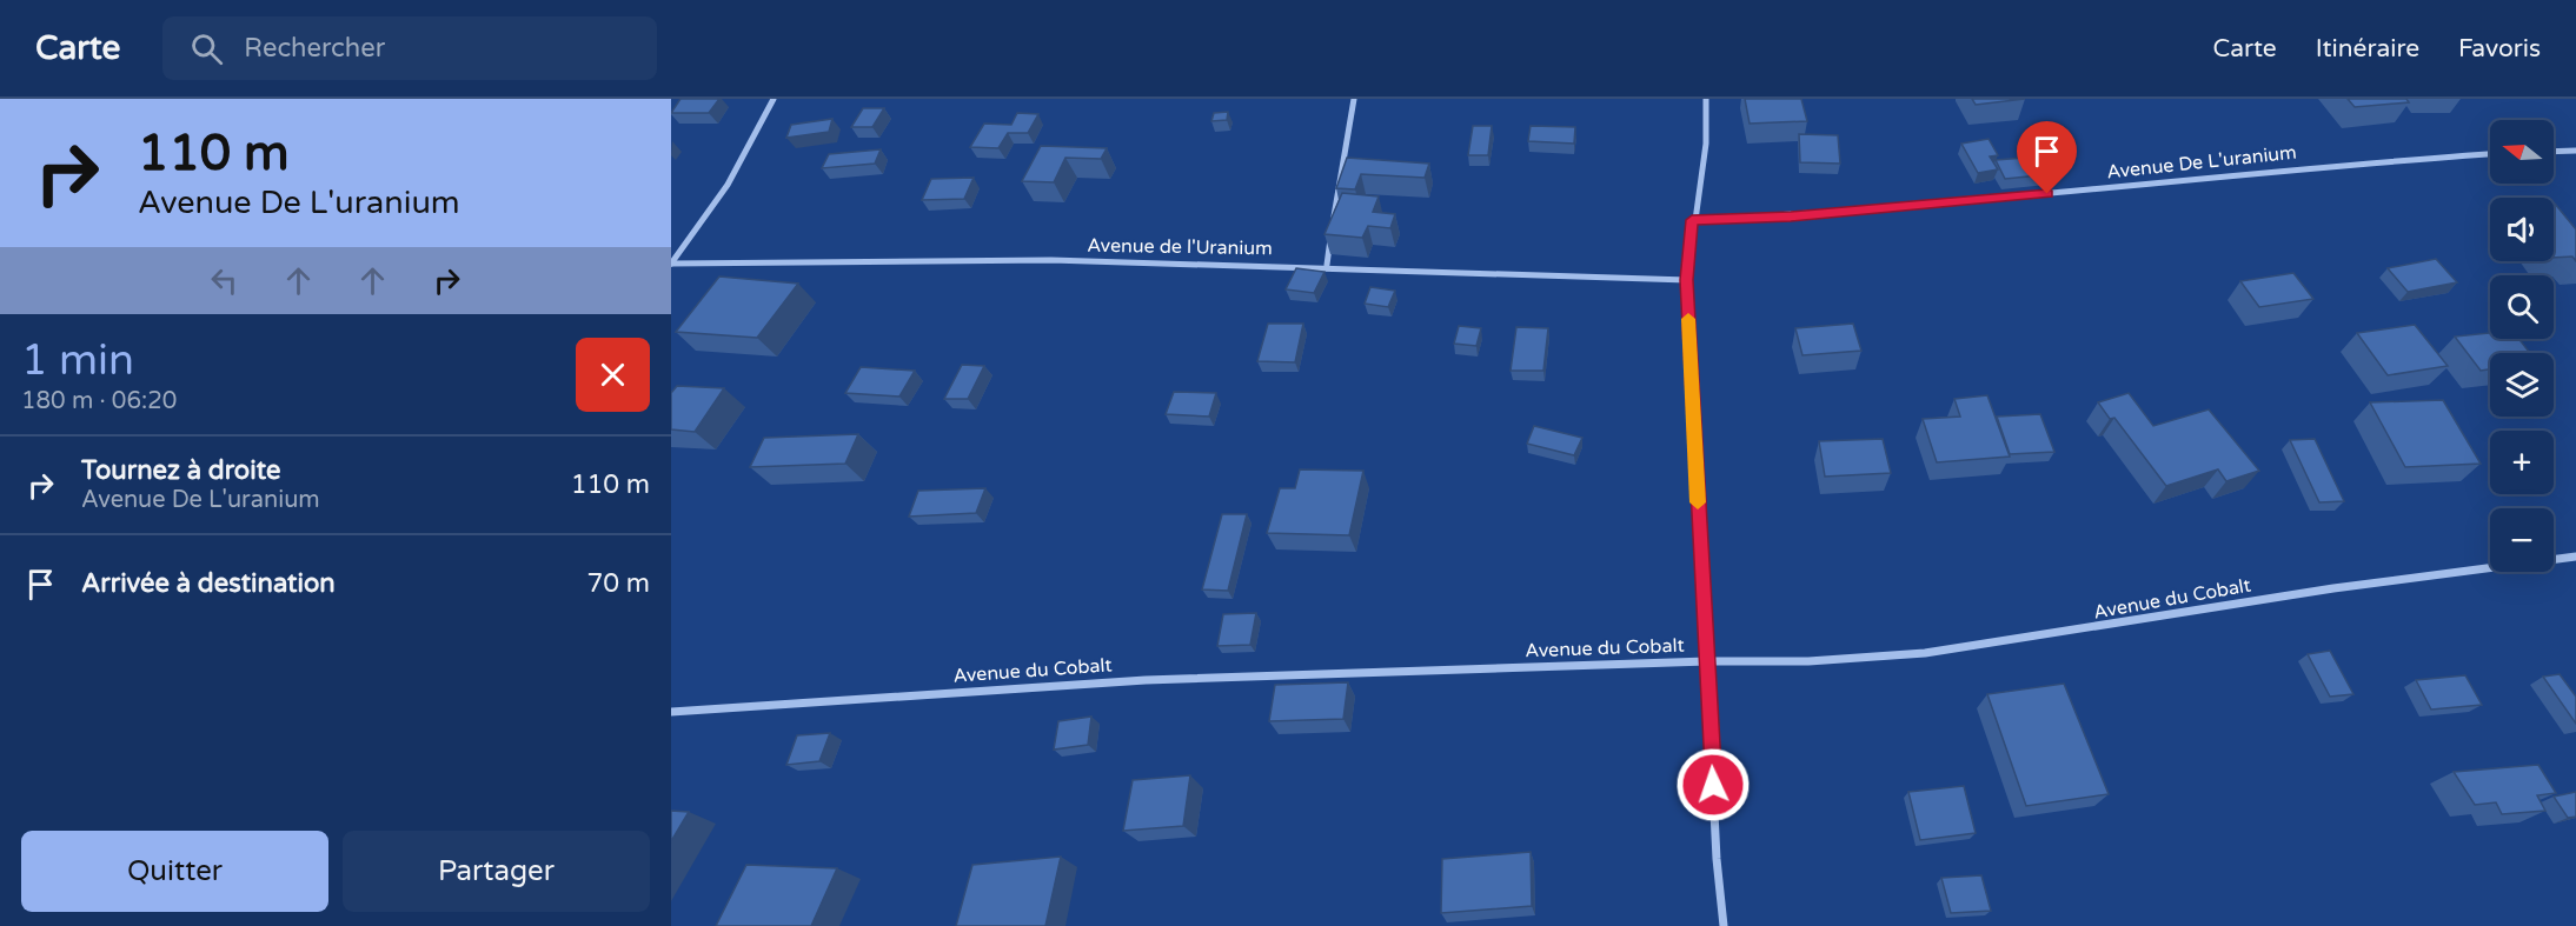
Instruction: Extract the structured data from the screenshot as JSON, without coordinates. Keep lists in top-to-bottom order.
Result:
{
  "streets": {
    "street": ["Avenue De L'uranium", "Avenue de l'Uranium", "Avenue du Cobalt"]
  },
  "north": "left",
  "page": {
    "header": "Carte",
    "search": "Rechercher",
    "nav": ["Carte", "Itinéraire", "Favoris"],
    "turn": ["110 m", "Avenue De L'uranium"],
    "map_buttons": ["+", "−"],
    "heading": ["1 min", "180 m · 06:20"],
    "list": [
      {
        "name": "Tournez à droite",
        "note": "Avenue De L'uranium",
        "value": "110 m"
      },
      {
        "name": "Arrivée à destination",
        "value": "70 m"
      }
    ],
    "buttons": ["Quitter", "Partager"]
  }
}
